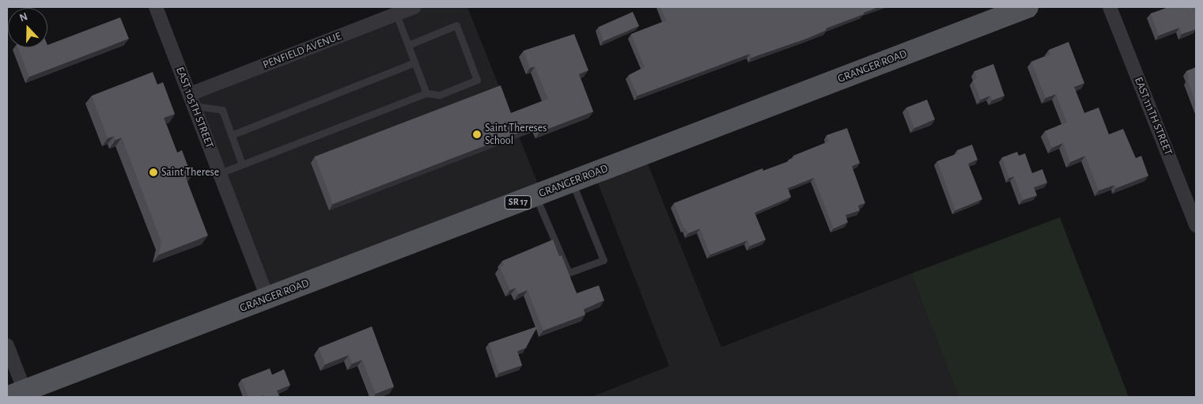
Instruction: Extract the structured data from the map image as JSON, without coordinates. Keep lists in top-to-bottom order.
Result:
{
  "streets": {
    "main road": ["GRANGER ROAD", "SR 17"],
    "street": ["PENFIELD AVENUE", "EAST 105TH STREET", "EAST 111TH STREET"]
  },
  "crossings": [
    ["PENFIELD AVENUE", "EAST 105TH STREET"],
    ["GRANGER ROAD", "EAST 105TH STREET"]
  ],
  "places": ["Saint Thereses School", "Saint Therese"],
  "north": "top"
}
